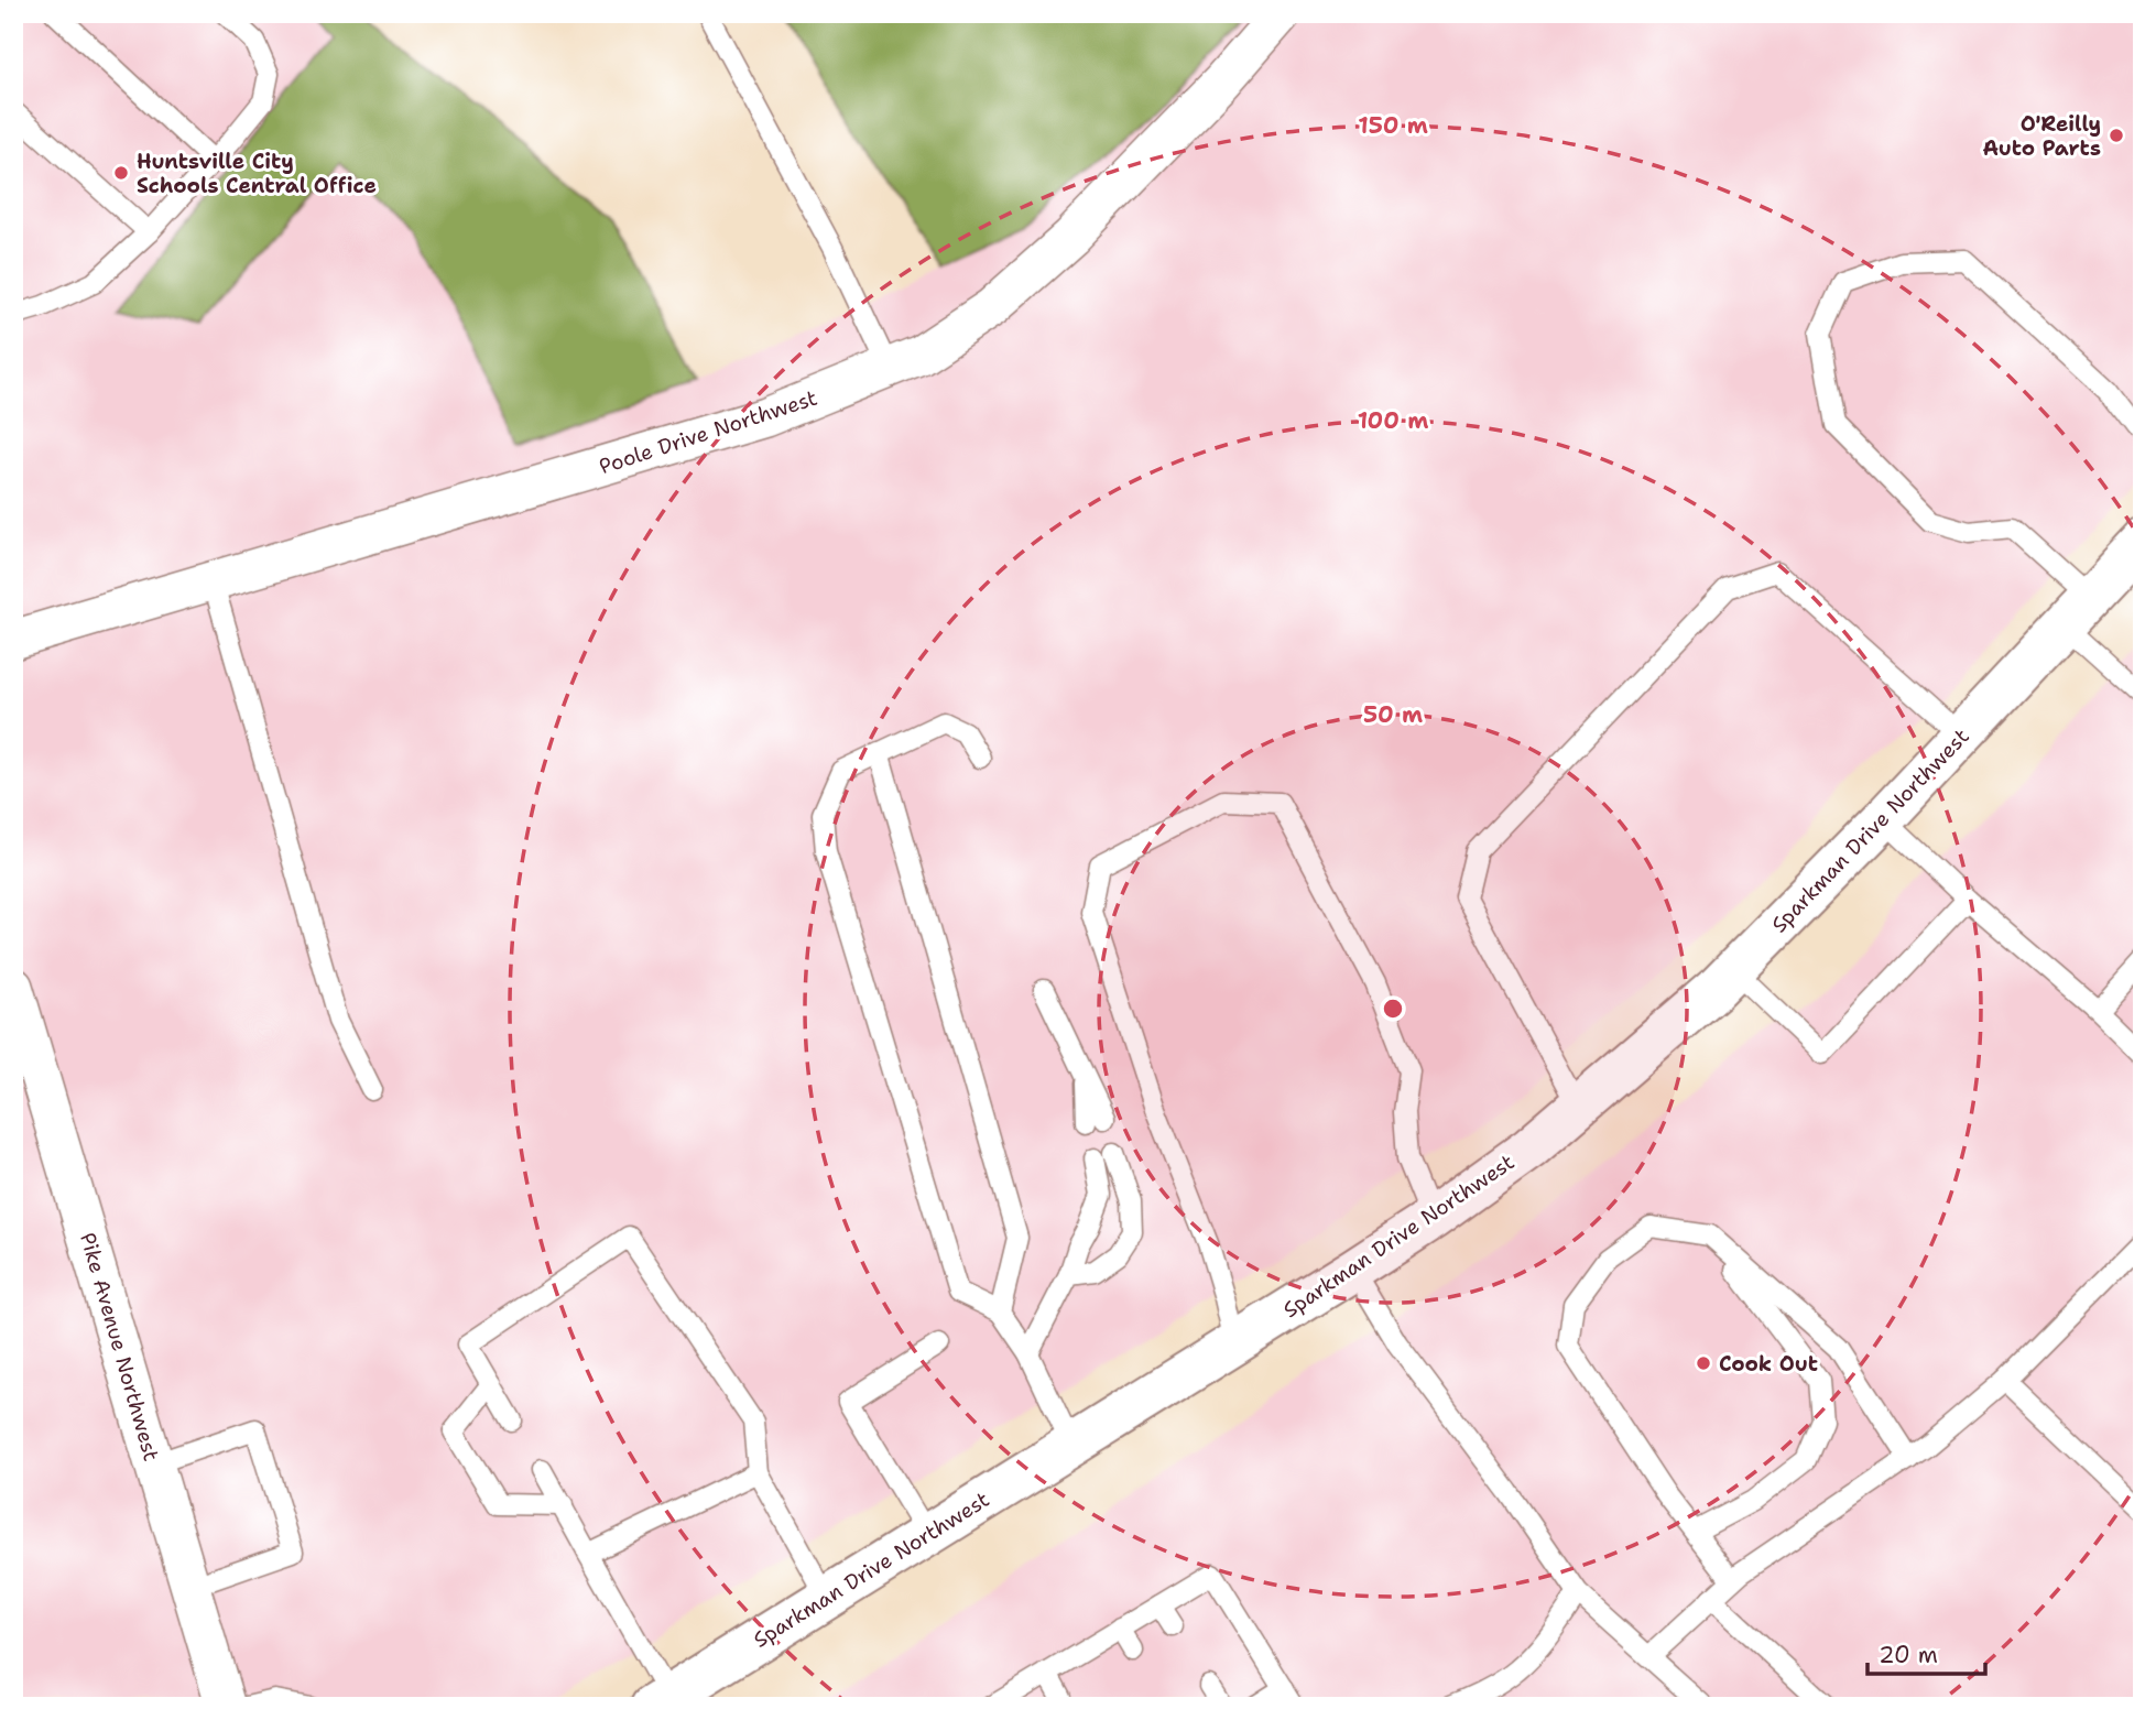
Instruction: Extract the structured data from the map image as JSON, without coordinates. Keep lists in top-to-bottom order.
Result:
{
  "streets": {
    "main road": ["Sparkman Drive Northwest"],
    "street": ["Poole Drive Northwest", "Pike Avenue Northwest"]
  },
  "places": ["O'Reilly Auto Parts", "Huntsville City Schools Central Office", "Cook Out"],
  "scale_bar": "20 m",
  "rings": ["150 m", "100 m", "50 m"]
}
